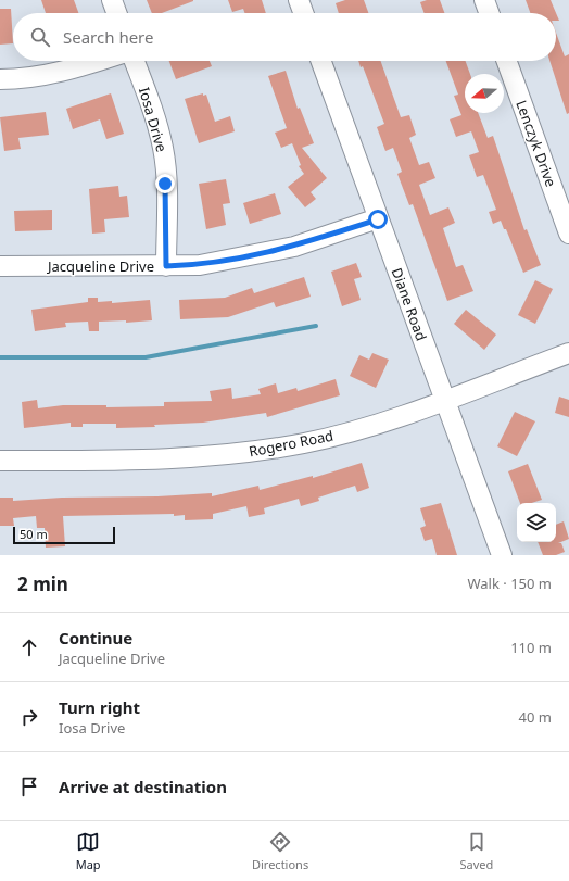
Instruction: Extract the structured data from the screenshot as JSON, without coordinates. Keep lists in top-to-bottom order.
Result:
{
  "streets": {
    "street": [
      "Iosa Drive",
      "Lenczyk Drive",
      "Jacqueline Drive",
      "Diane Road",
      "Rogero Road"
    ]
  },
  "crossings": [
    ["Iosa Drive", "Jacqueline Drive"],
    ["Jacqueline Drive", "Diane Road"],
    ["Diane Road", "Rogero Road"]
  ],
  "scale_bar": "50 m",
  "north": "left",
  "page": {
    "search": "Search here",
    "scale": "50 m",
    "heading": ["2 min", "Walk · 150 m"],
    "list": [
      ["Continue", "Jacqueline Drive", "110 m"],
      ["Turn right", "Iosa Drive", "40 m"],
      "Arrive at destination"
    ],
    "nav": ["Map", "Directions", "Saved"]
  }
}
